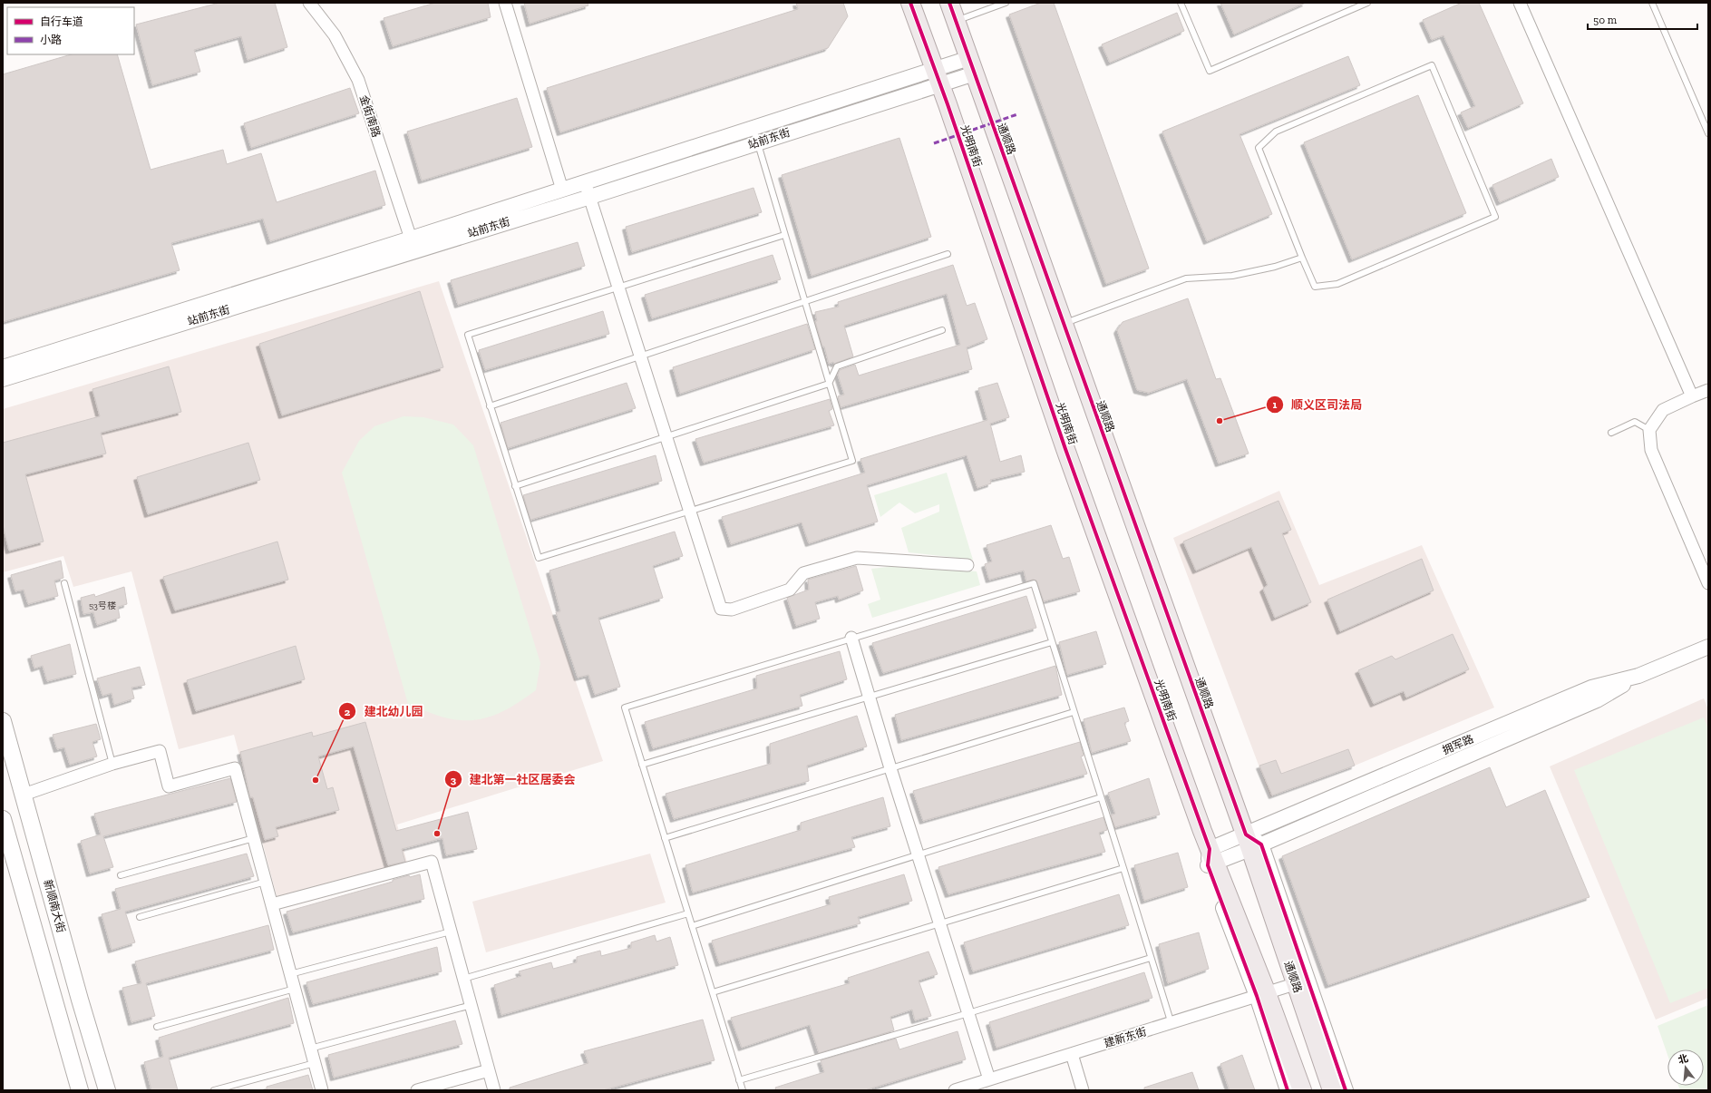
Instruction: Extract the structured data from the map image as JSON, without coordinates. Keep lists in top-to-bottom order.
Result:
{
  "streets": {
    "main road": ["通顺路", "光明南街", "新顺南大街"],
    "street": [
      "金街南路",
      "站前东街",
      "拥军路",
      "建新东街"
    ]
  },
  "crossings": [
    ["金街南路", "站前东街"],
    ["站前东街", "通顺路"],
    ["站前东街", "光明南街"],
    ["通顺路", "拥军路"],
    ["通顺路", "建新东街"],
    ["光明南街", "拥军路"]
  ],
  "places": ["顺义区司法局", "建北幼儿园", "建北第一社区居委会"],
  "house_numbers": ["53号楼"],
  "legend": ["自行车道", "小路"],
  "scale_bar": "50 m",
  "north": "top"
}
